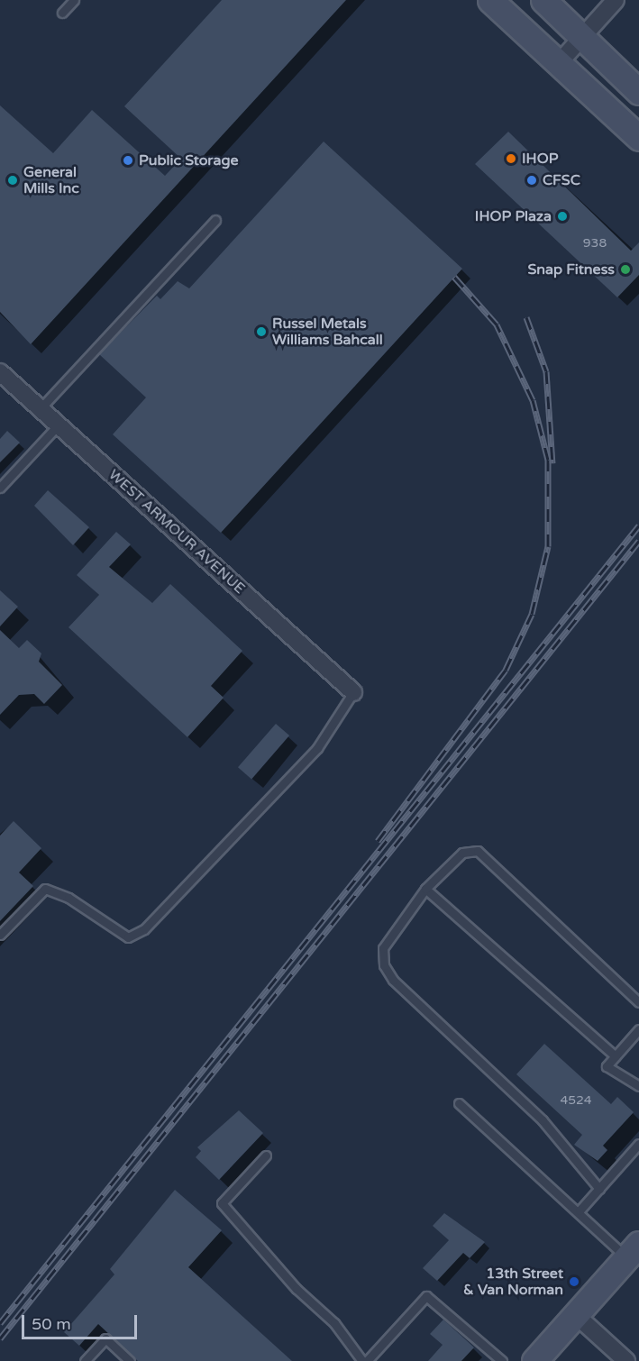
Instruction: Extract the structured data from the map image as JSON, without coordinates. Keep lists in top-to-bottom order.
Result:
{
  "streets": {
    "street": ["WEST ARMOUR AVENUE"]
  },
  "places": [
    "IHOP",
    "Public Storage",
    "General Mills Inc",
    "CFSC",
    "IHOP Plaza",
    "Snap Fitness",
    "Russel Metals Williams Bahcall",
    "13th Street & Van Norman"
  ],
  "house_numbers": ["938", "4524"],
  "scale_bar": "50 m"
}
